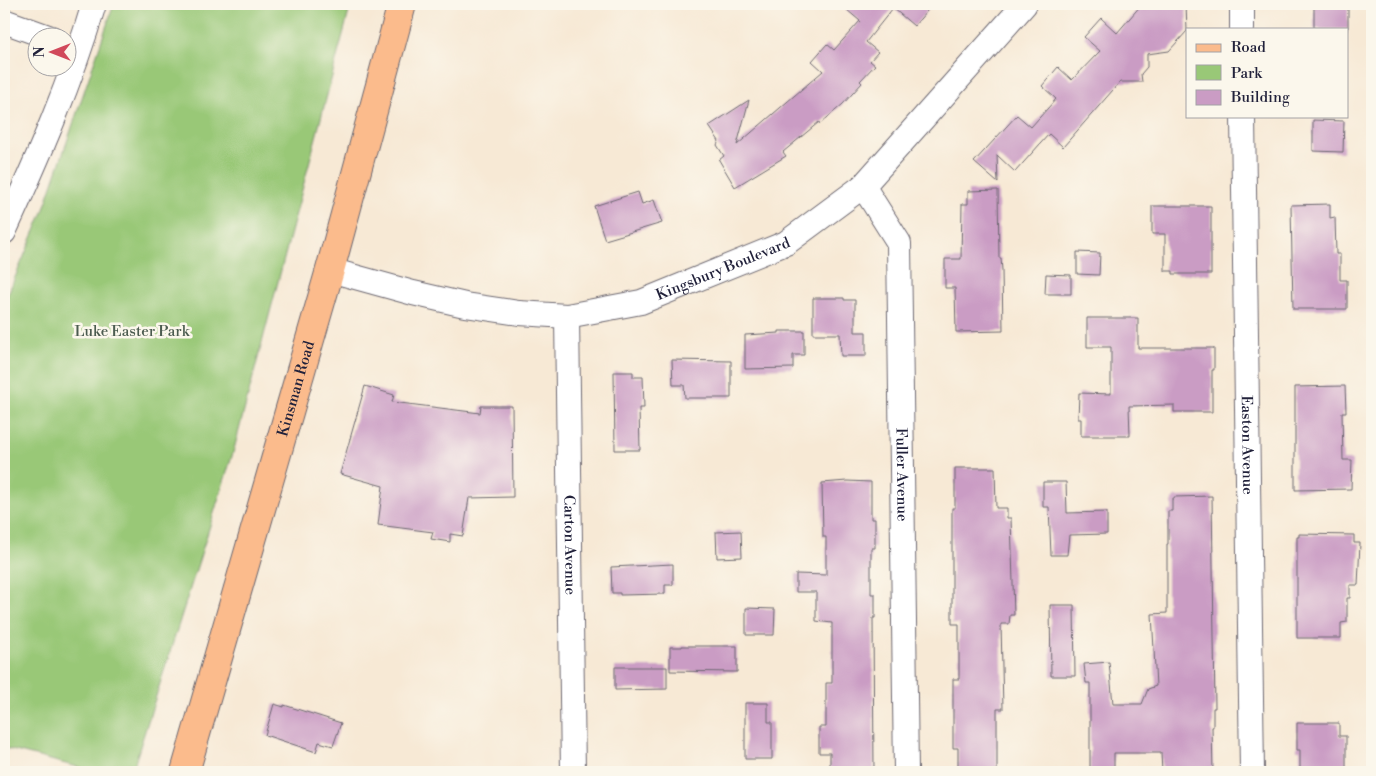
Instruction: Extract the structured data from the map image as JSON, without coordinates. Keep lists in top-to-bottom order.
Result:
{
  "streets": {
    "main road": ["Kinsman Road"],
    "street": [
      "Kingsbury Boulevard",
      "Easton Avenue",
      "Fuller Avenue",
      "Carton Avenue"
    ]
  },
  "crossings": [
    ["Kingsbury Boulevard", "Kinsman Road"],
    ["Kingsbury Boulevard", "Fuller Avenue"],
    ["Kingsbury Boulevard", "Carton Avenue"]
  ],
  "parks": ["Luke Easter Park"],
  "legend": ["Road", "Park", "Building"],
  "north": "left"
}
